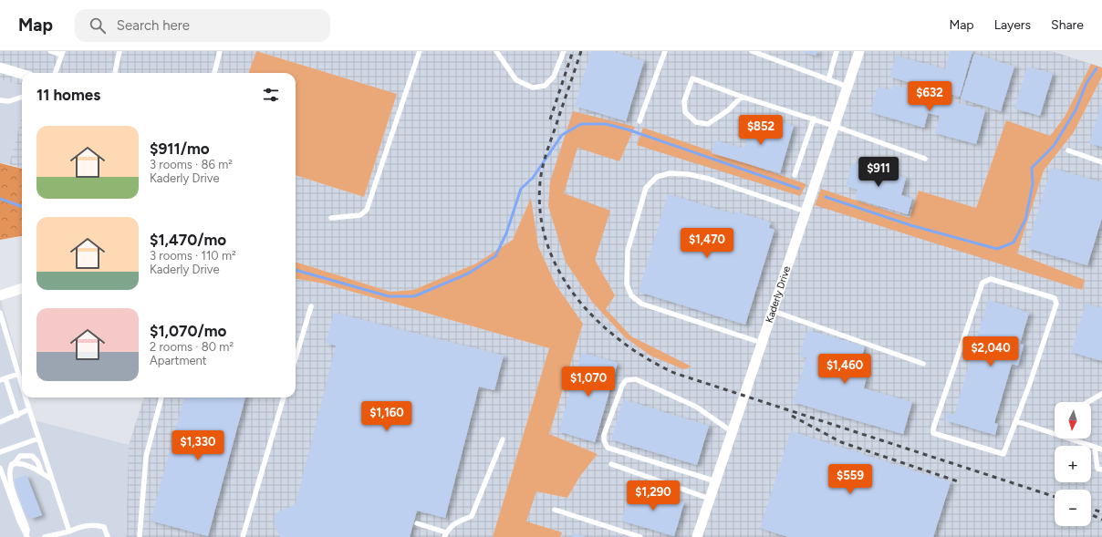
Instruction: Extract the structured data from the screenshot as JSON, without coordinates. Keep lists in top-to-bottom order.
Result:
{
  "streets": {
    "street": ["Kaderly Drive"]
  },
  "north": "bottom",
  "page": {
    "header": "Map",
    "search": "Search here",
    "nav": ["Map", "Layers", "Share"],
    "heading": "11 homes",
    "price": [
      "$632",
      "$852",
      "$911",
      "$1,470",
      "$2,040",
      "$1,460",
      "$1,070",
      "$1,160",
      "$1,330",
      "$559",
      "$1,290"
    ],
    "list": [
      {
        "name": "$911/mo",
        "note": "3 rooms · 86 m² · Kaderly Drive"
      },
      {
        "name": "$1,470/mo",
        "note": "3 rooms · 110 m² · Kaderly Drive"
      },
      {
        "name": "$1,070/mo",
        "note": "2 rooms · 80 m² · Apartment"
      }
    ],
    "map_buttons": ["+", "−"]
  }
}
